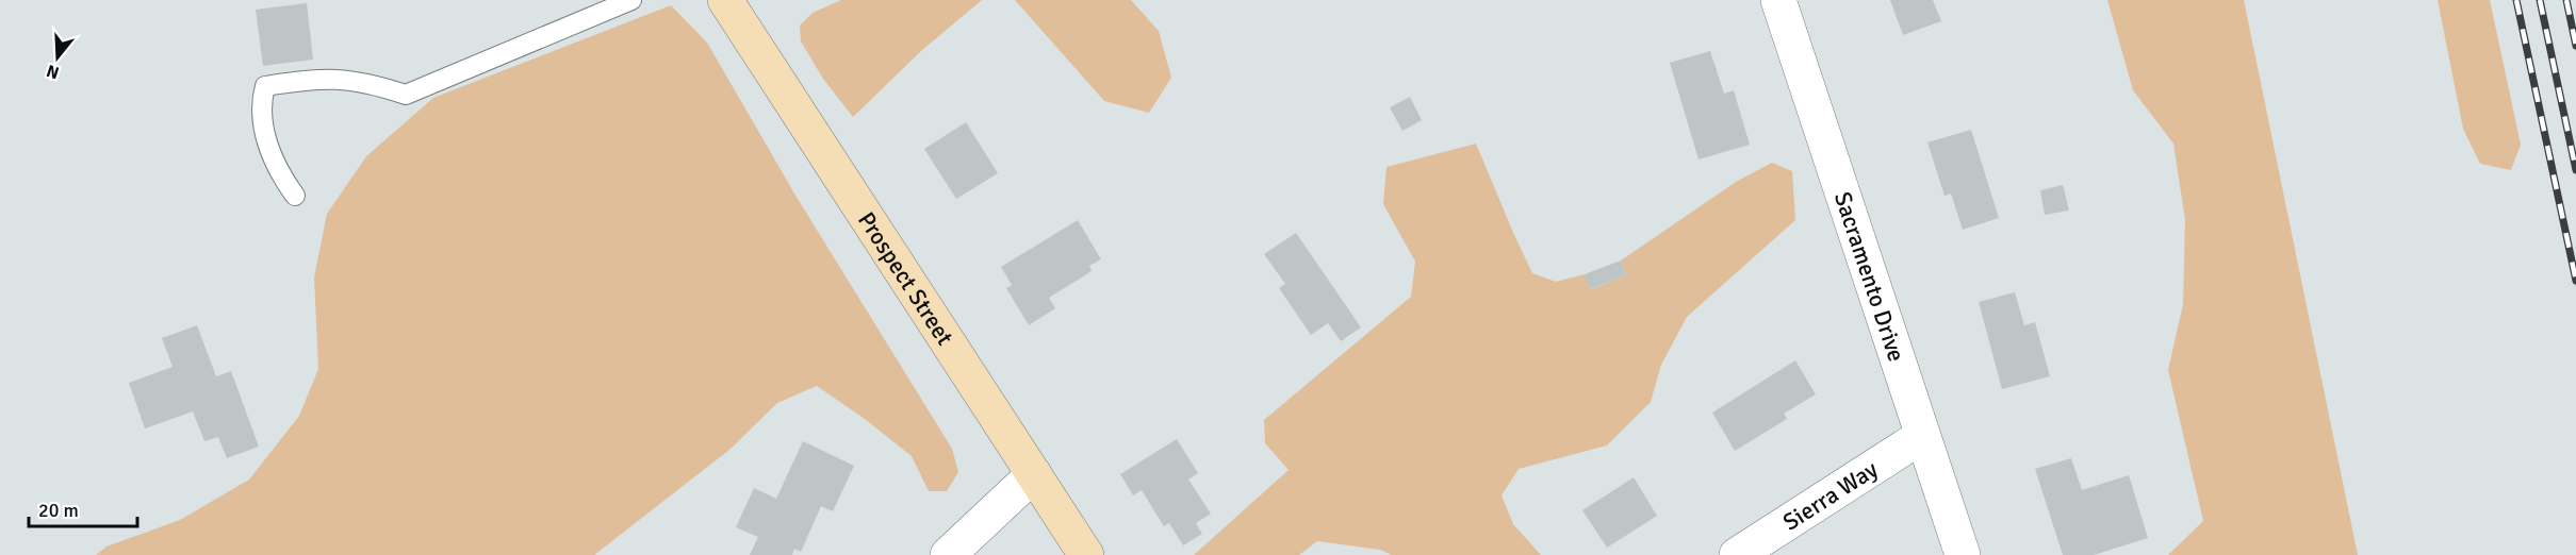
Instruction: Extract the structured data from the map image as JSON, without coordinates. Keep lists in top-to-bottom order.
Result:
{
  "streets": {
    "main road": ["Prospect Street"],
    "street": ["Sacramento Drive", "Sierra Way"]
  },
  "crossings": [
    ["Sacramento Drive", "Sierra Way"]
  ],
  "scale_bar": "20 m",
  "north": "bottom"
}
